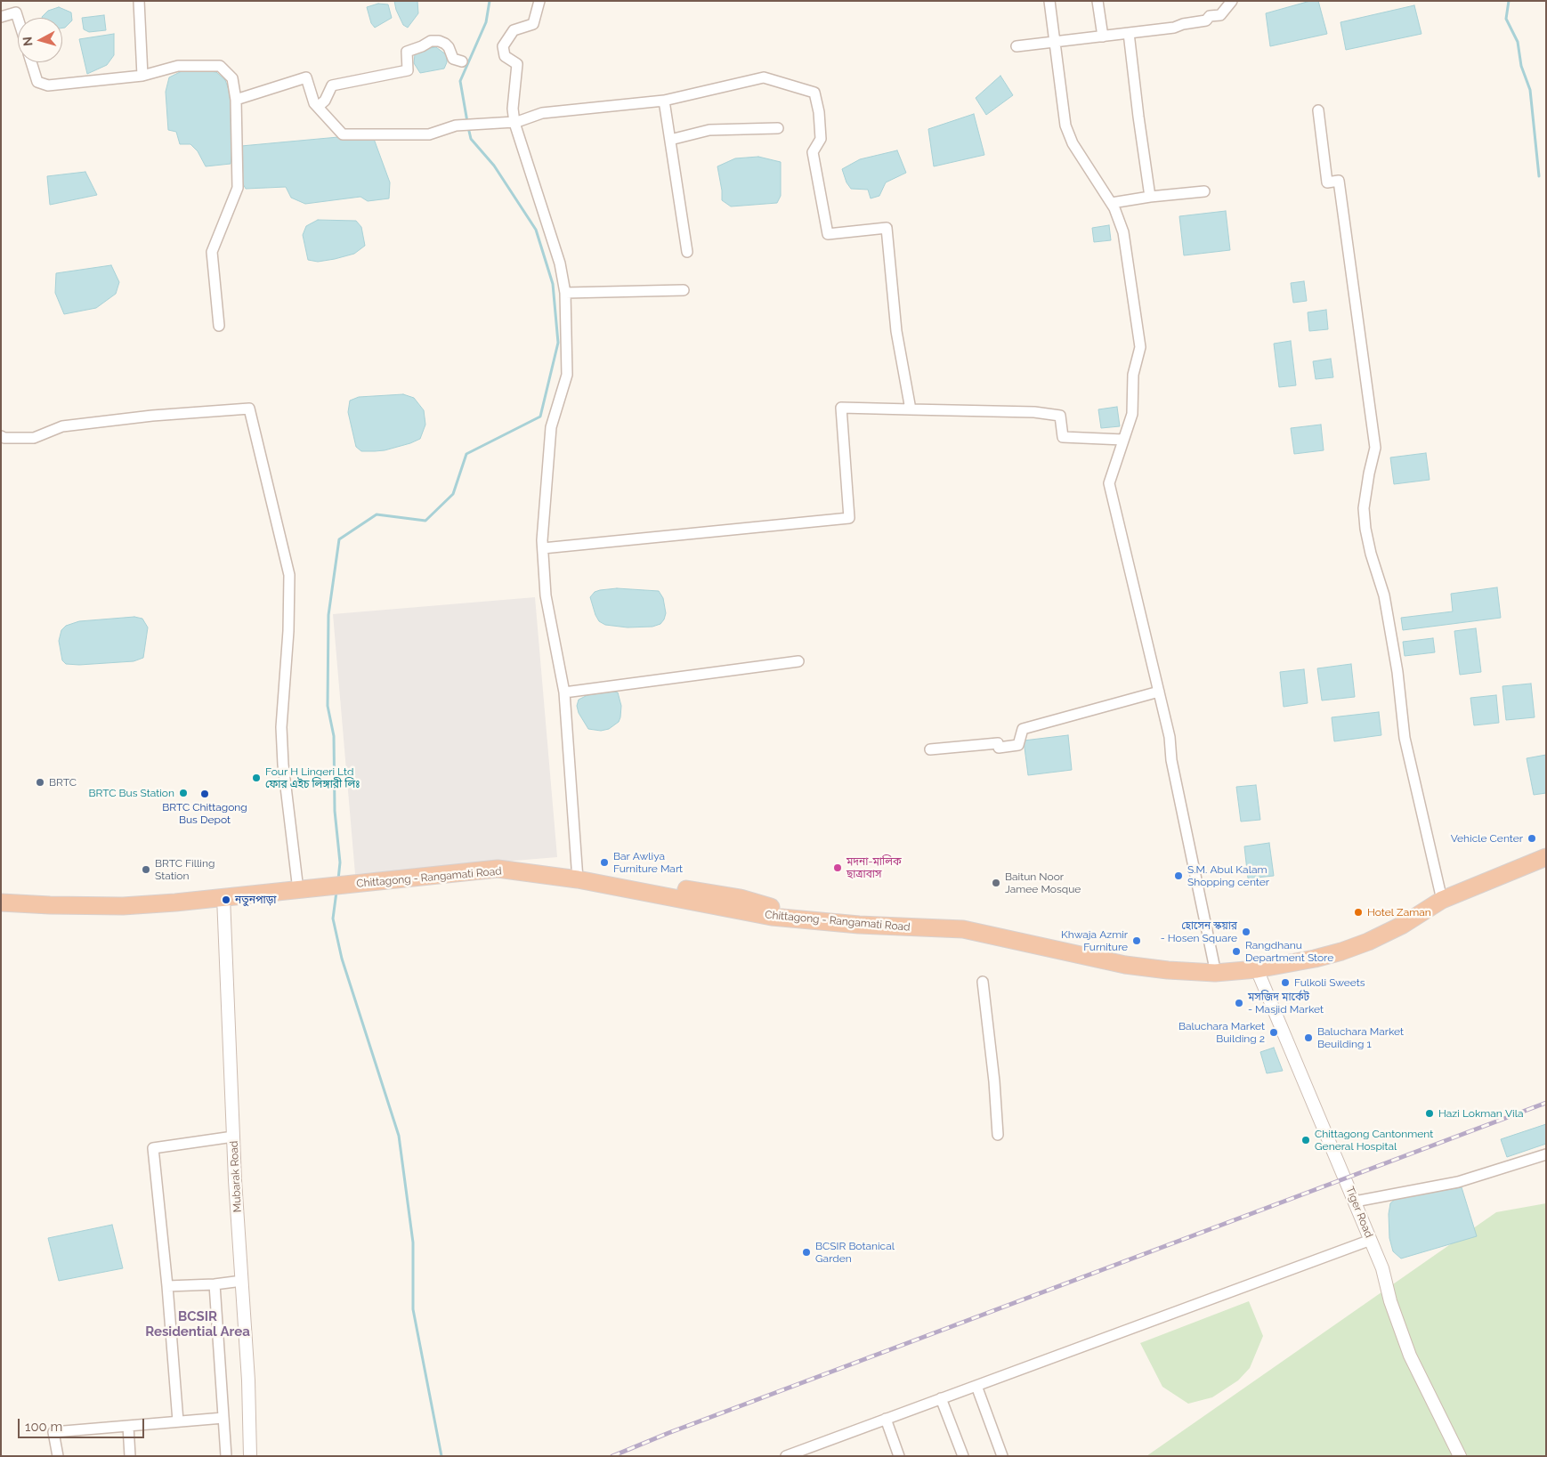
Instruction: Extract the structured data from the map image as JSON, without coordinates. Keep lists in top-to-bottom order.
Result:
{
  "streets": {
    "highway": ["Chittagong - Rangamati Road"],
    "street": ["Mubarak Road", "Tiger Road"]
  },
  "crossings": [
    ["Chittagong - Rangamati Road", "Mubarak Road"],
    ["Chittagong - Rangamati Road", "Tiger Road"]
  ],
  "districts": ["BCSIR Residential Area"],
  "places": [
    "Four H Lingeri Ltd ফোর এইচ লিঙ্গারী লিঃ",
    "BRTC",
    "BRTC Bus Station",
    "BRTC Chittagong Bus Depot",
    "Vehicle Center",
    "Bar Awliya Furniture Mart",
    "মদনা-মালিক ছাত্রাবাস",
    "BRTC Filling Station",
    "S.M. Abul Kalam Shopping center",
    "Baitun Noor Jamee Mosque",
    "নতুনপাড়া",
    "Hotel Zaman",
    "হোসেন স্কয়ার - Hosen Square",
    "Khwaja Azmir Furniture",
    "Rangdhanu Department Store",
    "Fulkoli Sweets",
    "মসজিদ মার্কেট - Masjid Market",
    "Baluchara Market Building 2",
    "Baluchara Market Beuilding 1",
    "Hazi Lokman Vila",
    "Chittagong Cantonment General Hospital",
    "BCSIR Botanical Garden"
  ],
  "scale_bar": "100 m",
  "north": "left"
}
